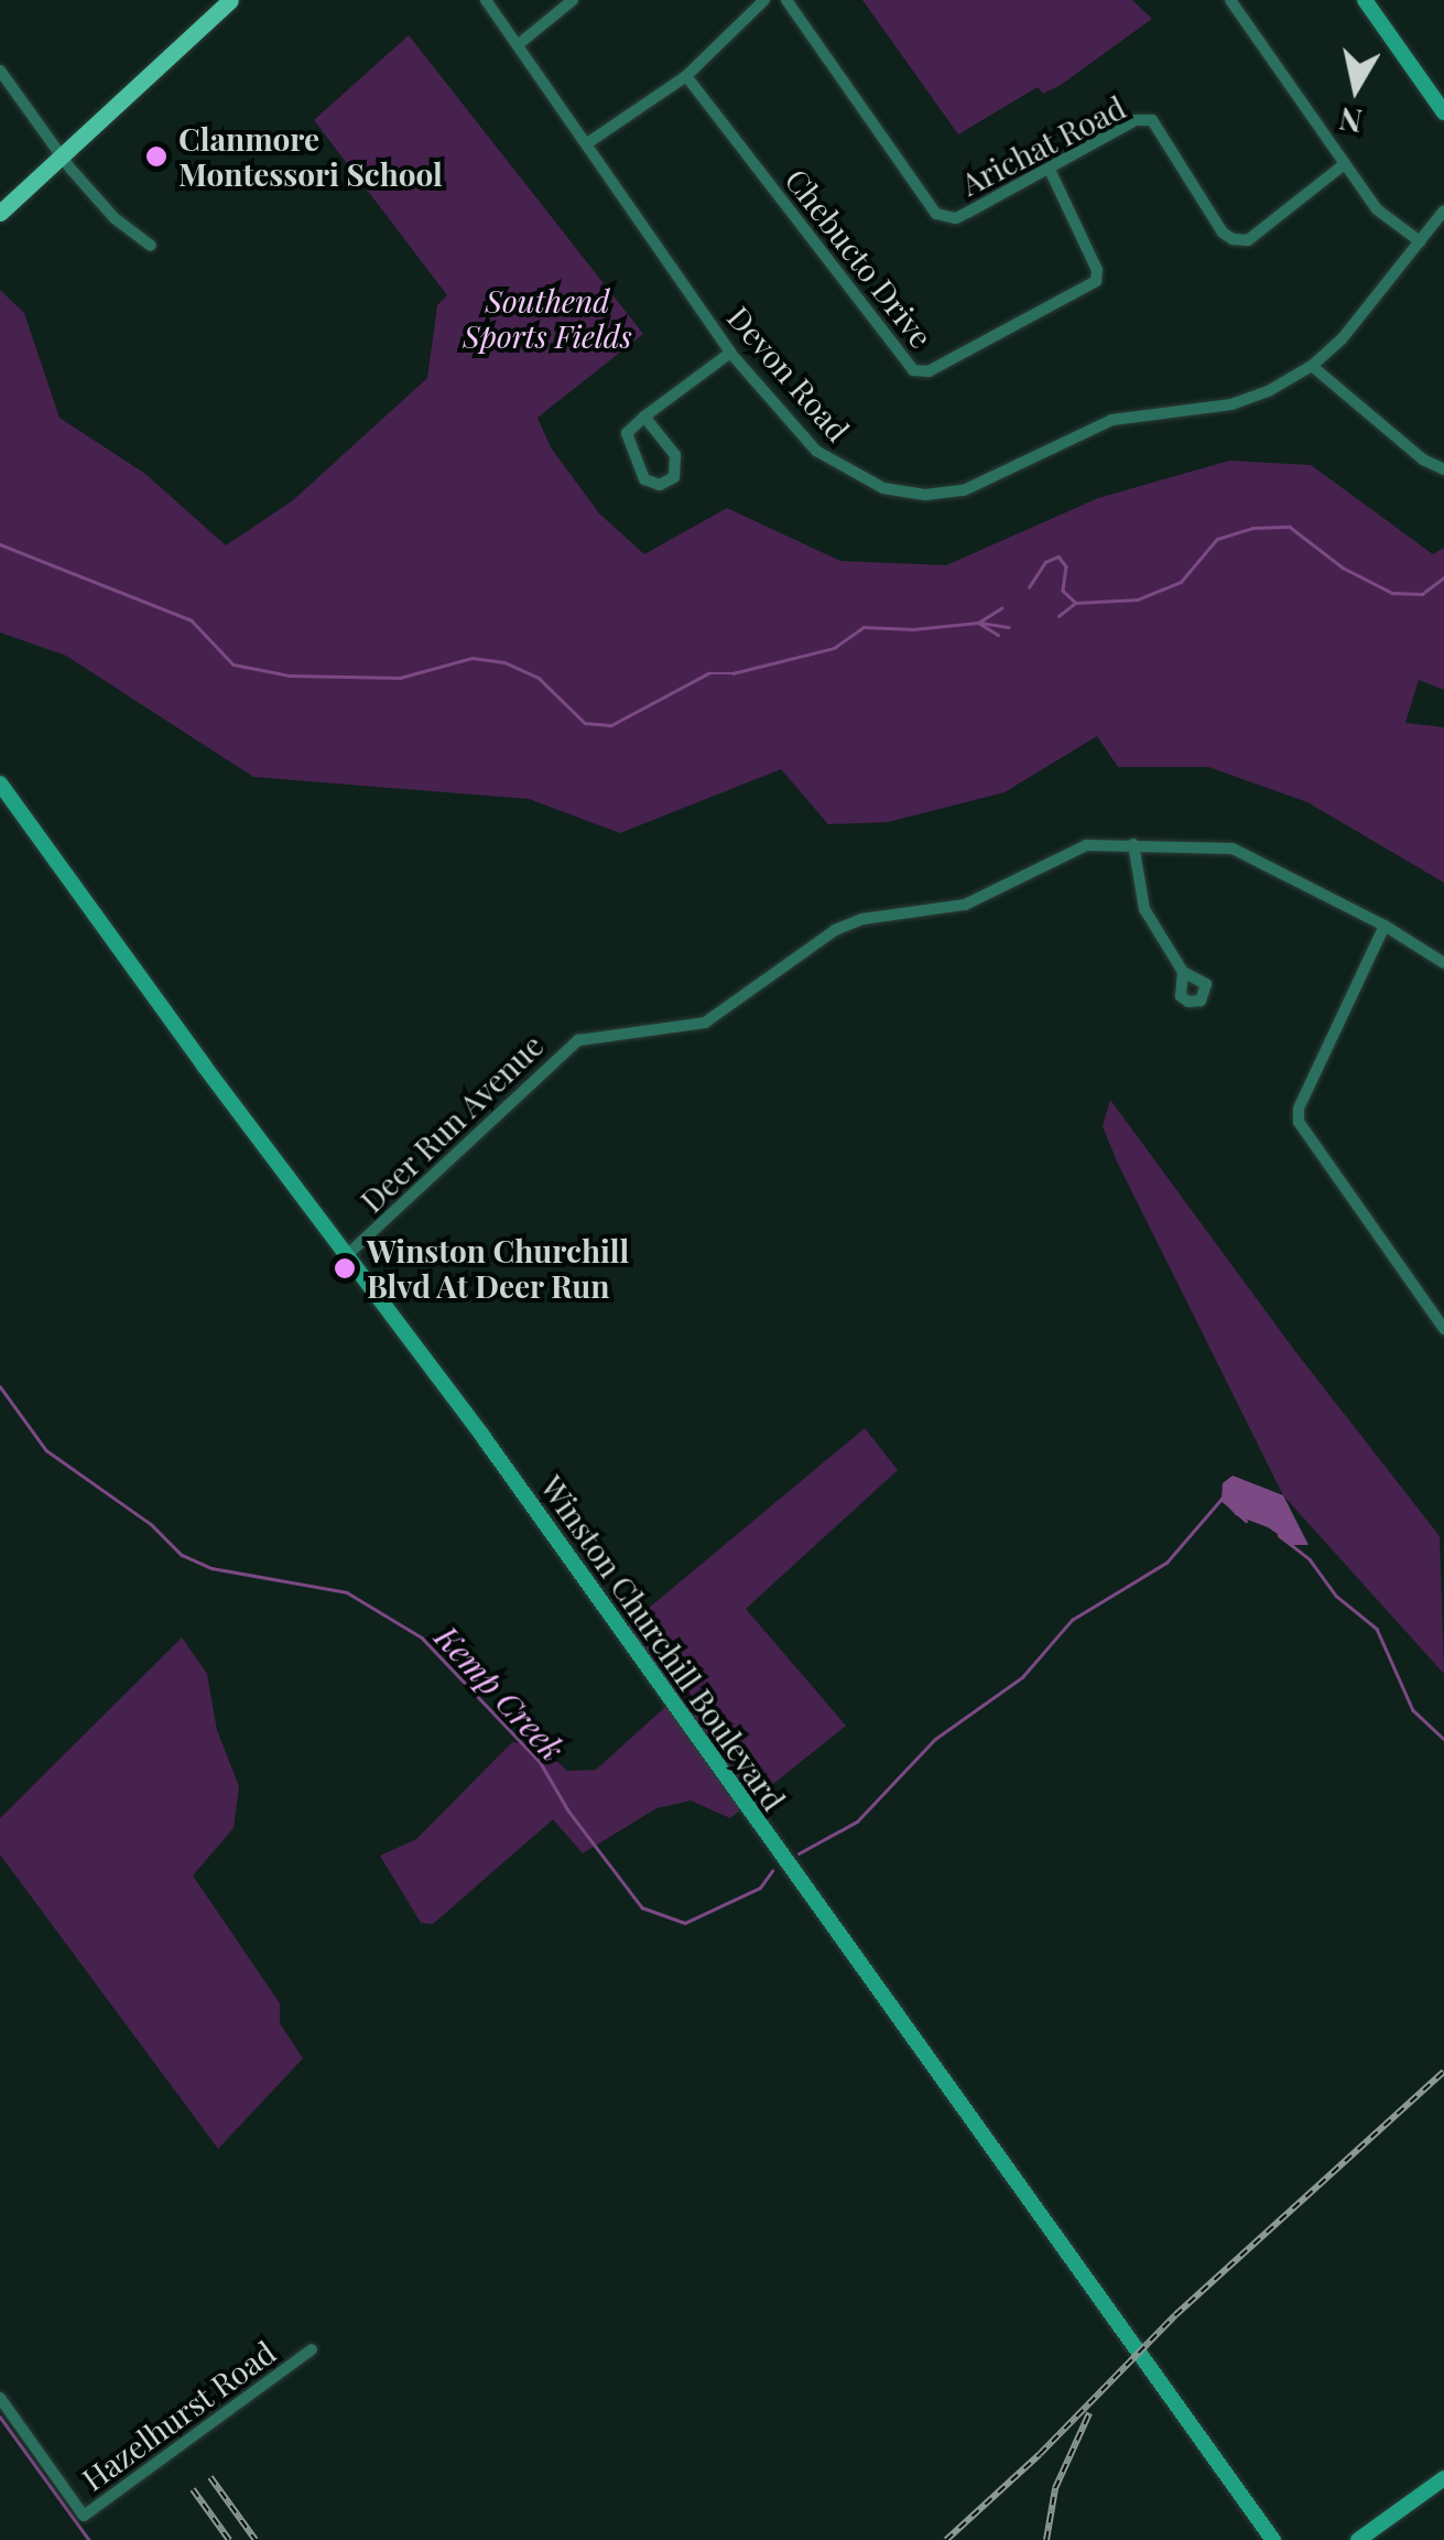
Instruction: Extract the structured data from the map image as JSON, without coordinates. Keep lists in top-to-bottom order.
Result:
{
  "streets": {
    "main road": ["Winston Churchill Boulevard"],
    "street": [
      "Arichat Road",
      "Chebucto Drive",
      "Devon Road",
      "Deer Run Avenue",
      "Hazelhurst Road"
    ]
  },
  "crossings": [
    ["Arichat Road", "Chebucto Drive"],
    ["Deer Run Avenue", "Winston Churchill Boulevard"]
  ],
  "water": ["Kemp Creek"],
  "parks": ["Southend Sports Fields"],
  "places": ["Clanmore Montessori School", "Winston Churchill Blvd At Deer Run"],
  "north": "bottom"
}
